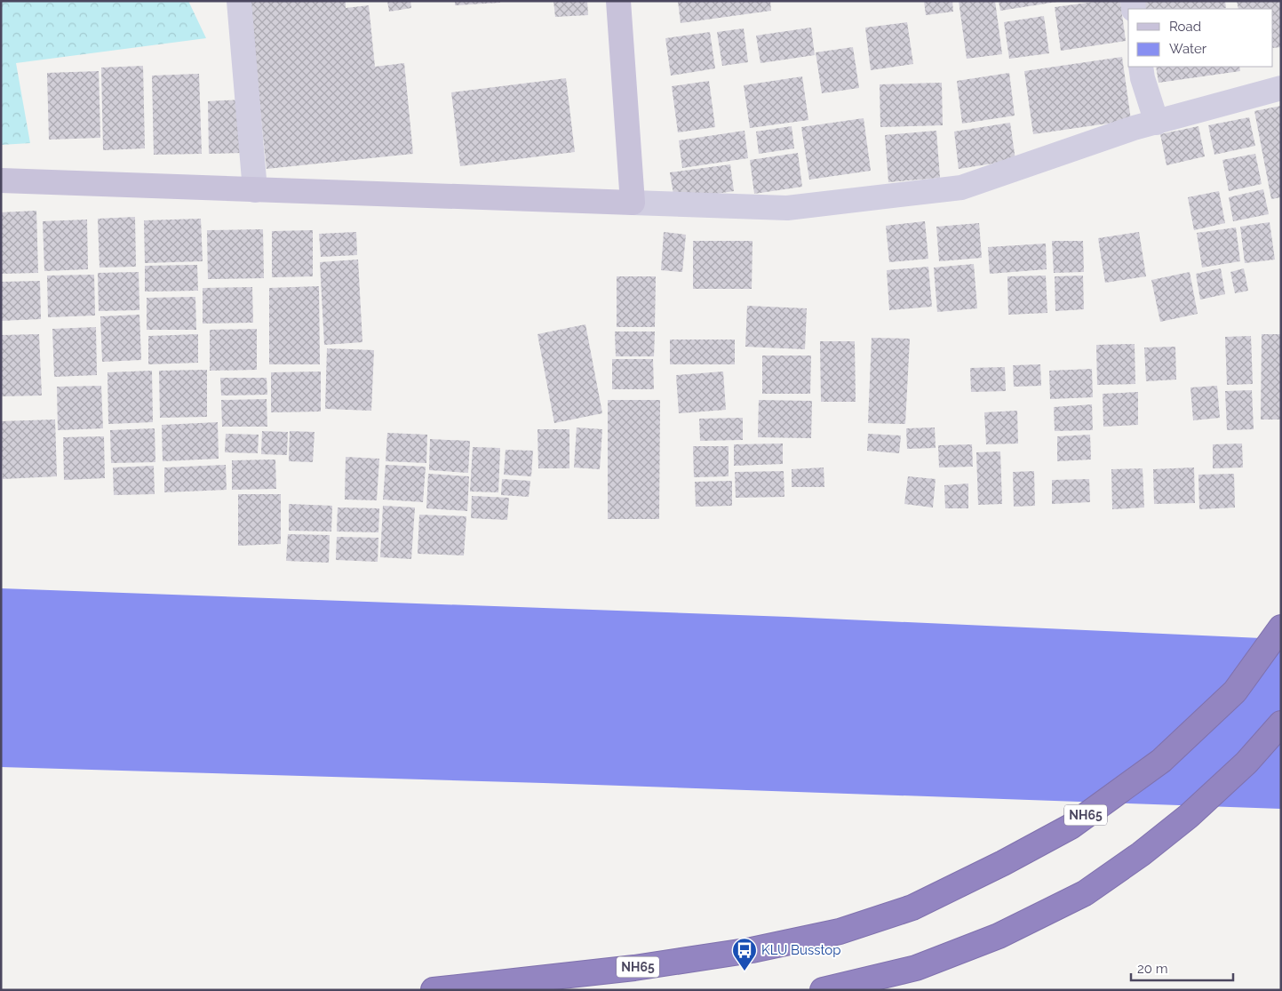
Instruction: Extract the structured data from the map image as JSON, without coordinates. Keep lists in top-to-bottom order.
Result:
{
  "streets": {
    "highway": ["NH65"]
  },
  "places": {
    "bus stop": ["KLU Busstop"]
  },
  "legend": ["Road", "Water"],
  "scale_bar": "20 m"
}
